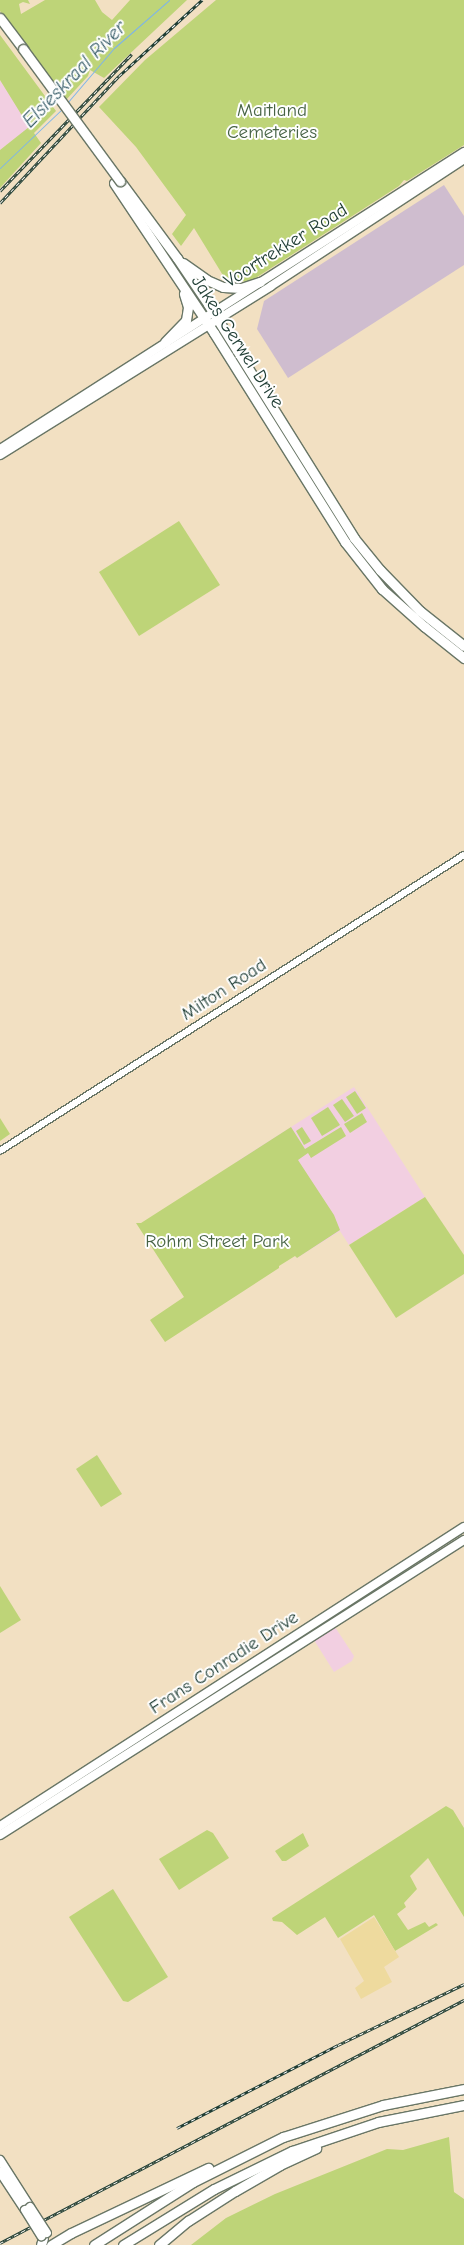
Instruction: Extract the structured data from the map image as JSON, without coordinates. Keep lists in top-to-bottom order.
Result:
{
  "streets": {
    "highway": ["Jakes Gerwel Drive"],
    "main road": ["Voortrekker Road", "Frans Conradie Drive"],
    "street": ["Milton Road"]
  },
  "crossings": [
    ["Voortrekker Road", "Jakes Gerwel Drive"]
  ],
  "water": ["Elsieskraal River"],
  "parks": ["Maitland Cemeteries", "Rohm Street Park"]
}
